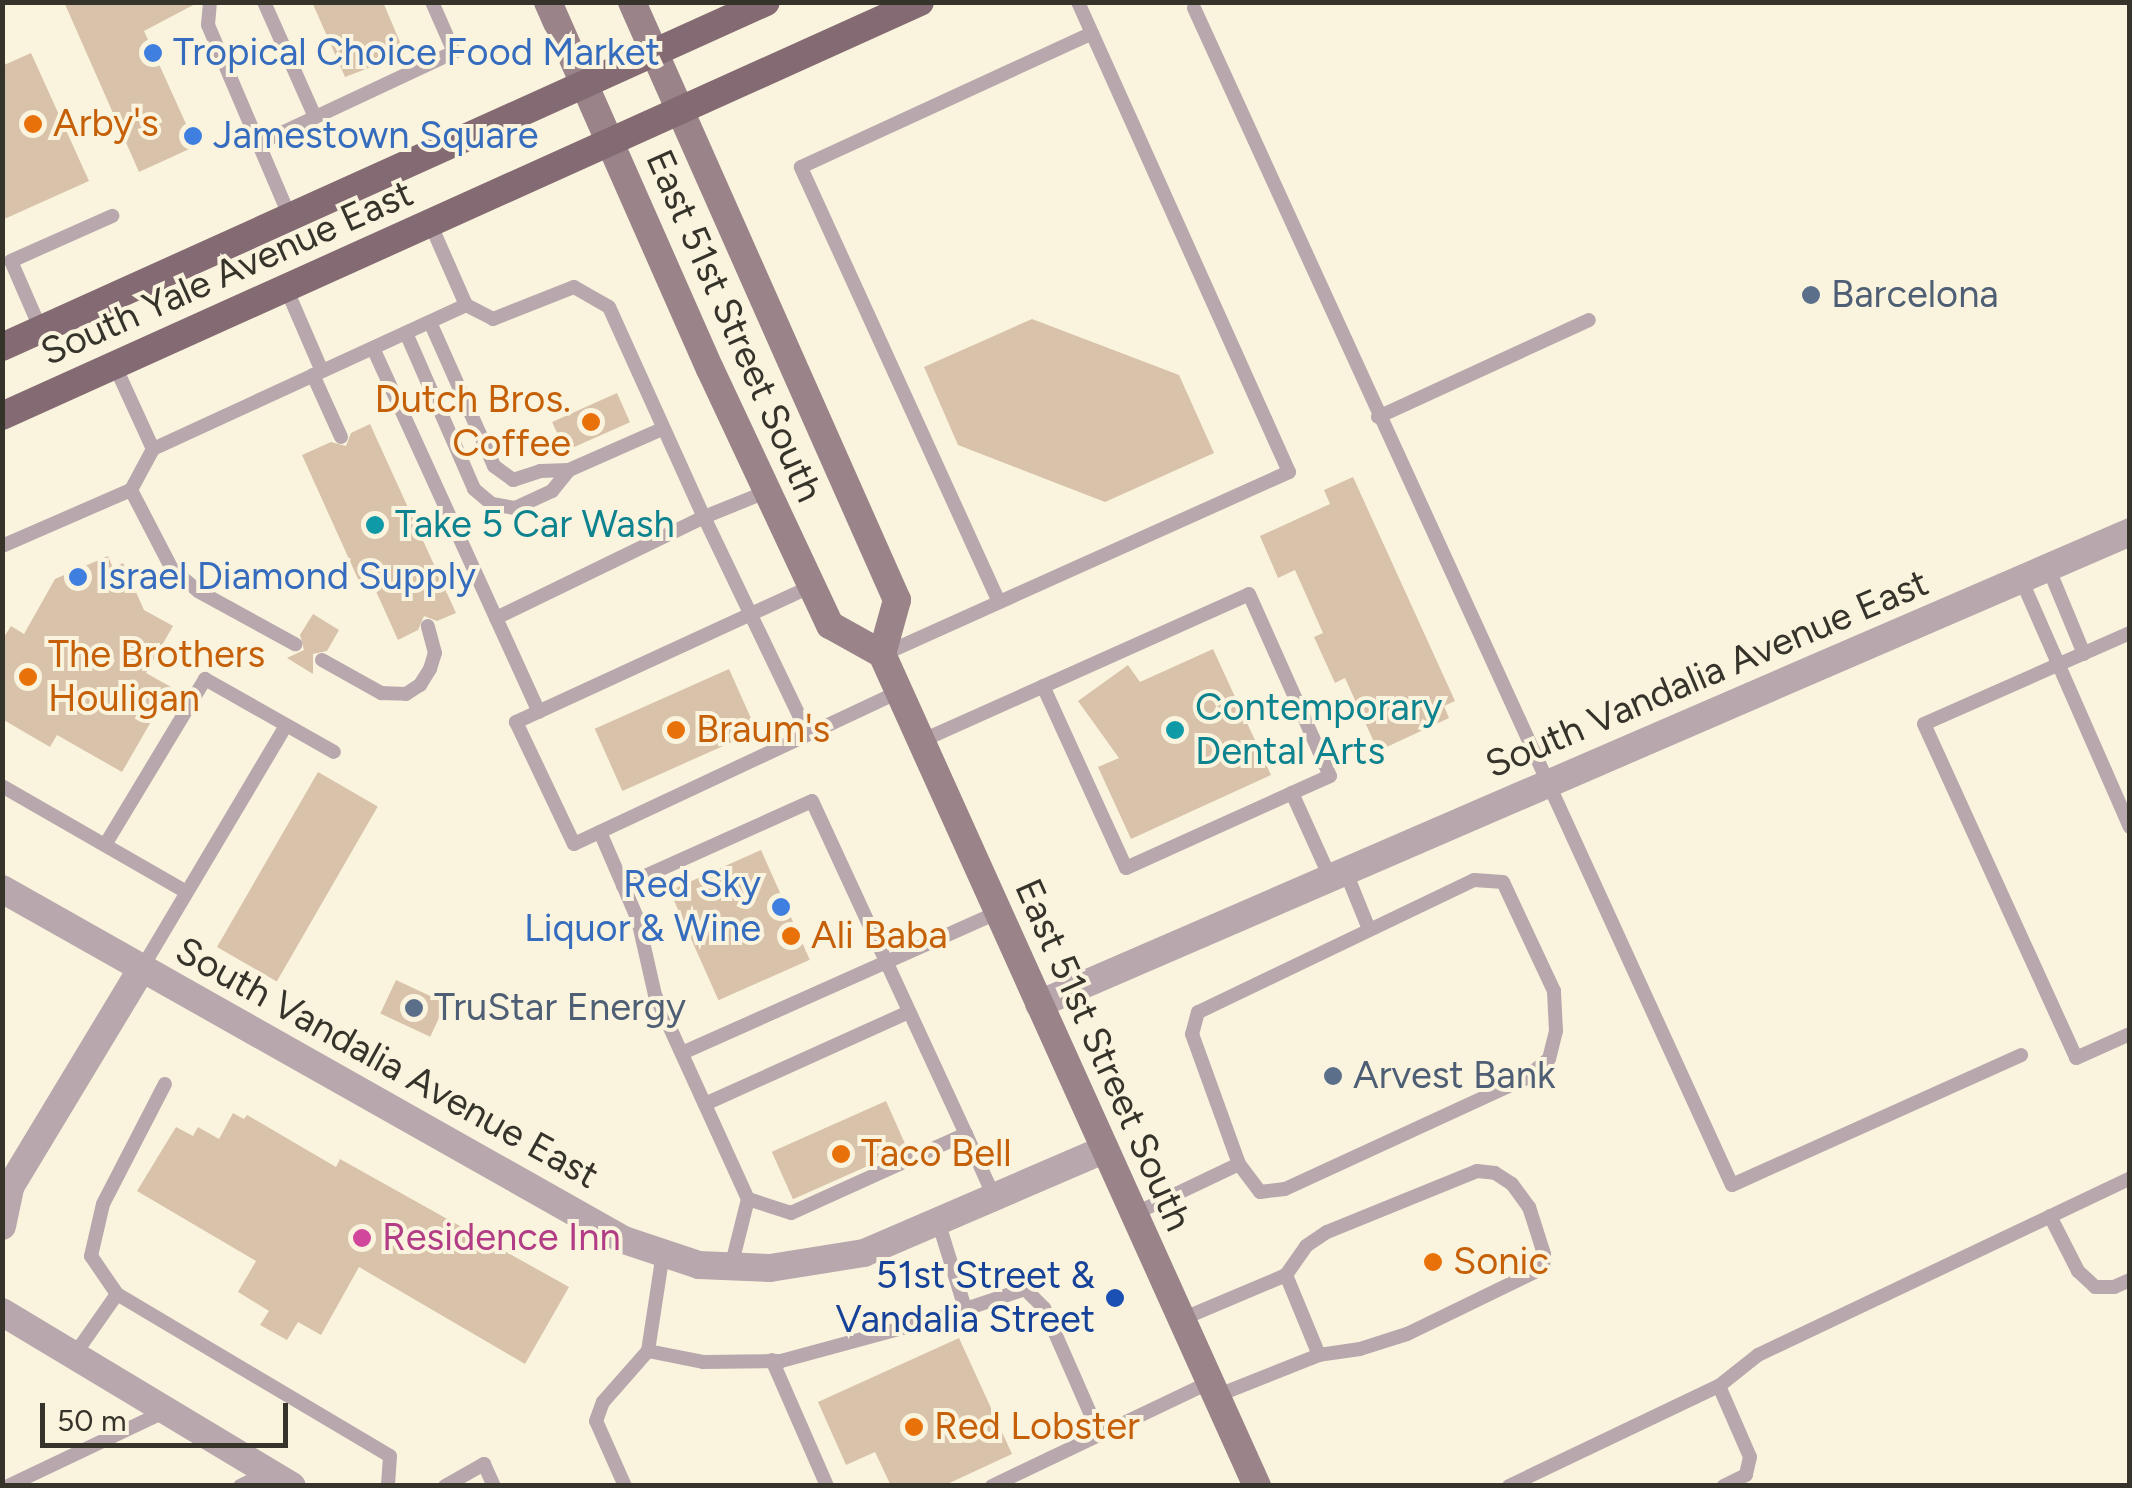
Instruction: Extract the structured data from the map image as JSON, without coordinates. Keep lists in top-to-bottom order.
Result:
{
  "streets": {
    "main road": ["South Yale Avenue East", "East 51st Street South"],
    "street": ["South Vandalia Avenue East"]
  },
  "crossings": [
    ["South Yale Avenue East", "East 51st Street South"],
    ["East 51st Street South", "South Vandalia Avenue East"]
  ],
  "places": [
    "Tropical Choice Food Market",
    "Arby's",
    "Jamestown Square",
    "Barcelona",
    "Dutch Bros. Coffee",
    "Take 5 Car Wash",
    "Israel Diamond Supply",
    "The Brothers Houligan",
    "Braum's",
    "Contemporary Dental Arts",
    "Red Sky Liquor & Wine",
    "Ali Baba",
    "TruStar Energy",
    "Arvest Bank",
    "Taco Bell",
    "Residence Inn",
    "Sonic",
    "51st Street & Vandalia Street",
    "Red Lobster"
  ],
  "scale_bar": "50 m"
}
